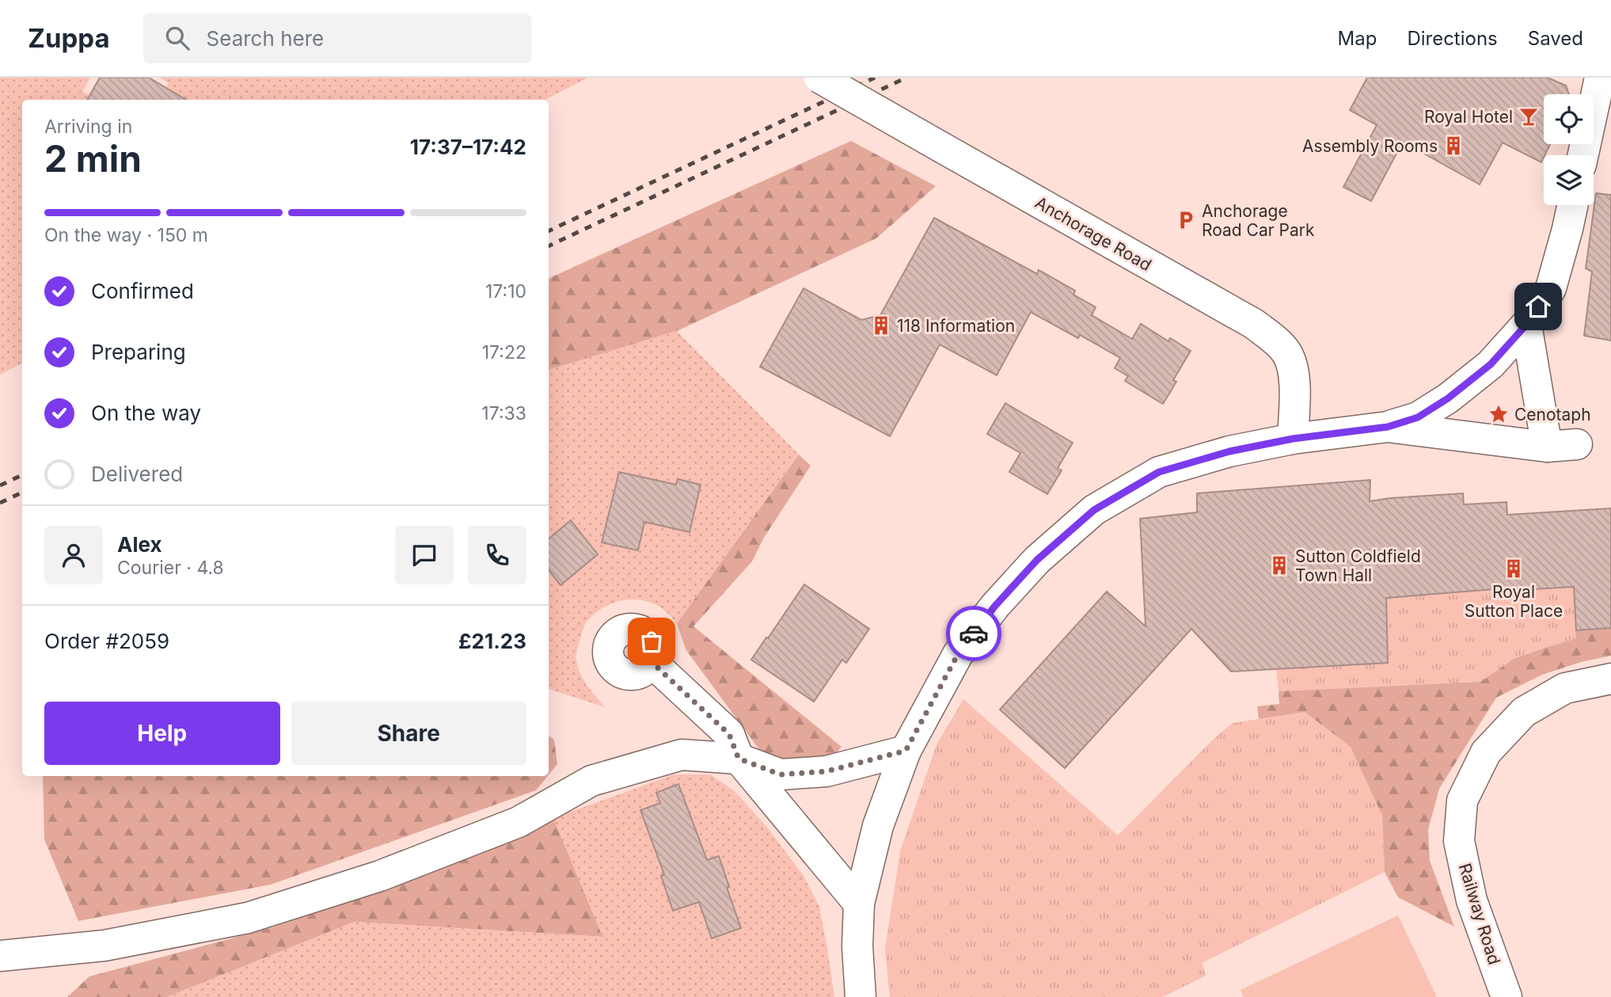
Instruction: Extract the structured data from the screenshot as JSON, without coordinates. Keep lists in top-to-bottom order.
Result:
{
  "streets": {
    "street": ["Anchorage Road", "Railway Road"]
  },
  "places": {
    "bar": ["Royal Hotel"],
    "building": [
      "Assembly Rooms",
      "118 Information",
      "Sutton Coldfield Town Hall",
      "Royal Sutton Place"
    ],
    "parking": ["Anchorage Road Car Park"],
    "place": ["Cenotaph"]
  },
  "page": {
    "header": "Zuppa",
    "search": "Search here",
    "nav": ["Map", "Directions", "Saved"],
    "heading": ["2 min", "Arriving in", "17:37–17:42"],
    "panel": [
      "Alex",
      "Courier · 4.8",
      "Order #2059",
      "£21.23"
    ],
    "bar": "On the way · 150 m",
    "list": [
      ["Confirmed", "17:10"],
      ["Preparing", "17:22"],
      ["On the way", "17:33"],
      "Delivered"
    ],
    "buttons": ["Help", "Share"]
  }
}
